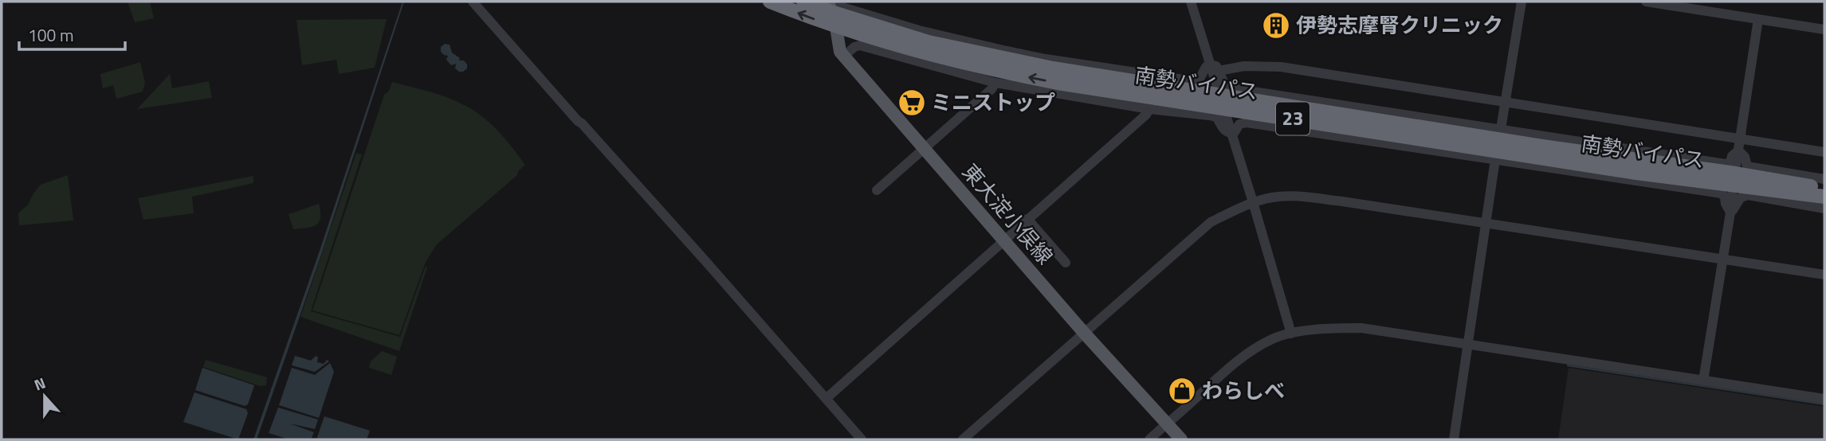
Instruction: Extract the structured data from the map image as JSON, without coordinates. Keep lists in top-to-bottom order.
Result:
{
  "streets": {
    "highway": ["南勢バイパス", "23"],
    "main road": ["東大淀小俣線"]
  },
  "crossings": [
    ["南勢バイパス", "東大淀小俣線"]
  ],
  "places": {
    "building": ["伊勢志摩腎クリニック"],
    "supermarket": ["ミニストップ"],
    "shop": ["わらしべ"]
  },
  "scale_bar": "100 m",
  "north": "top"
}
